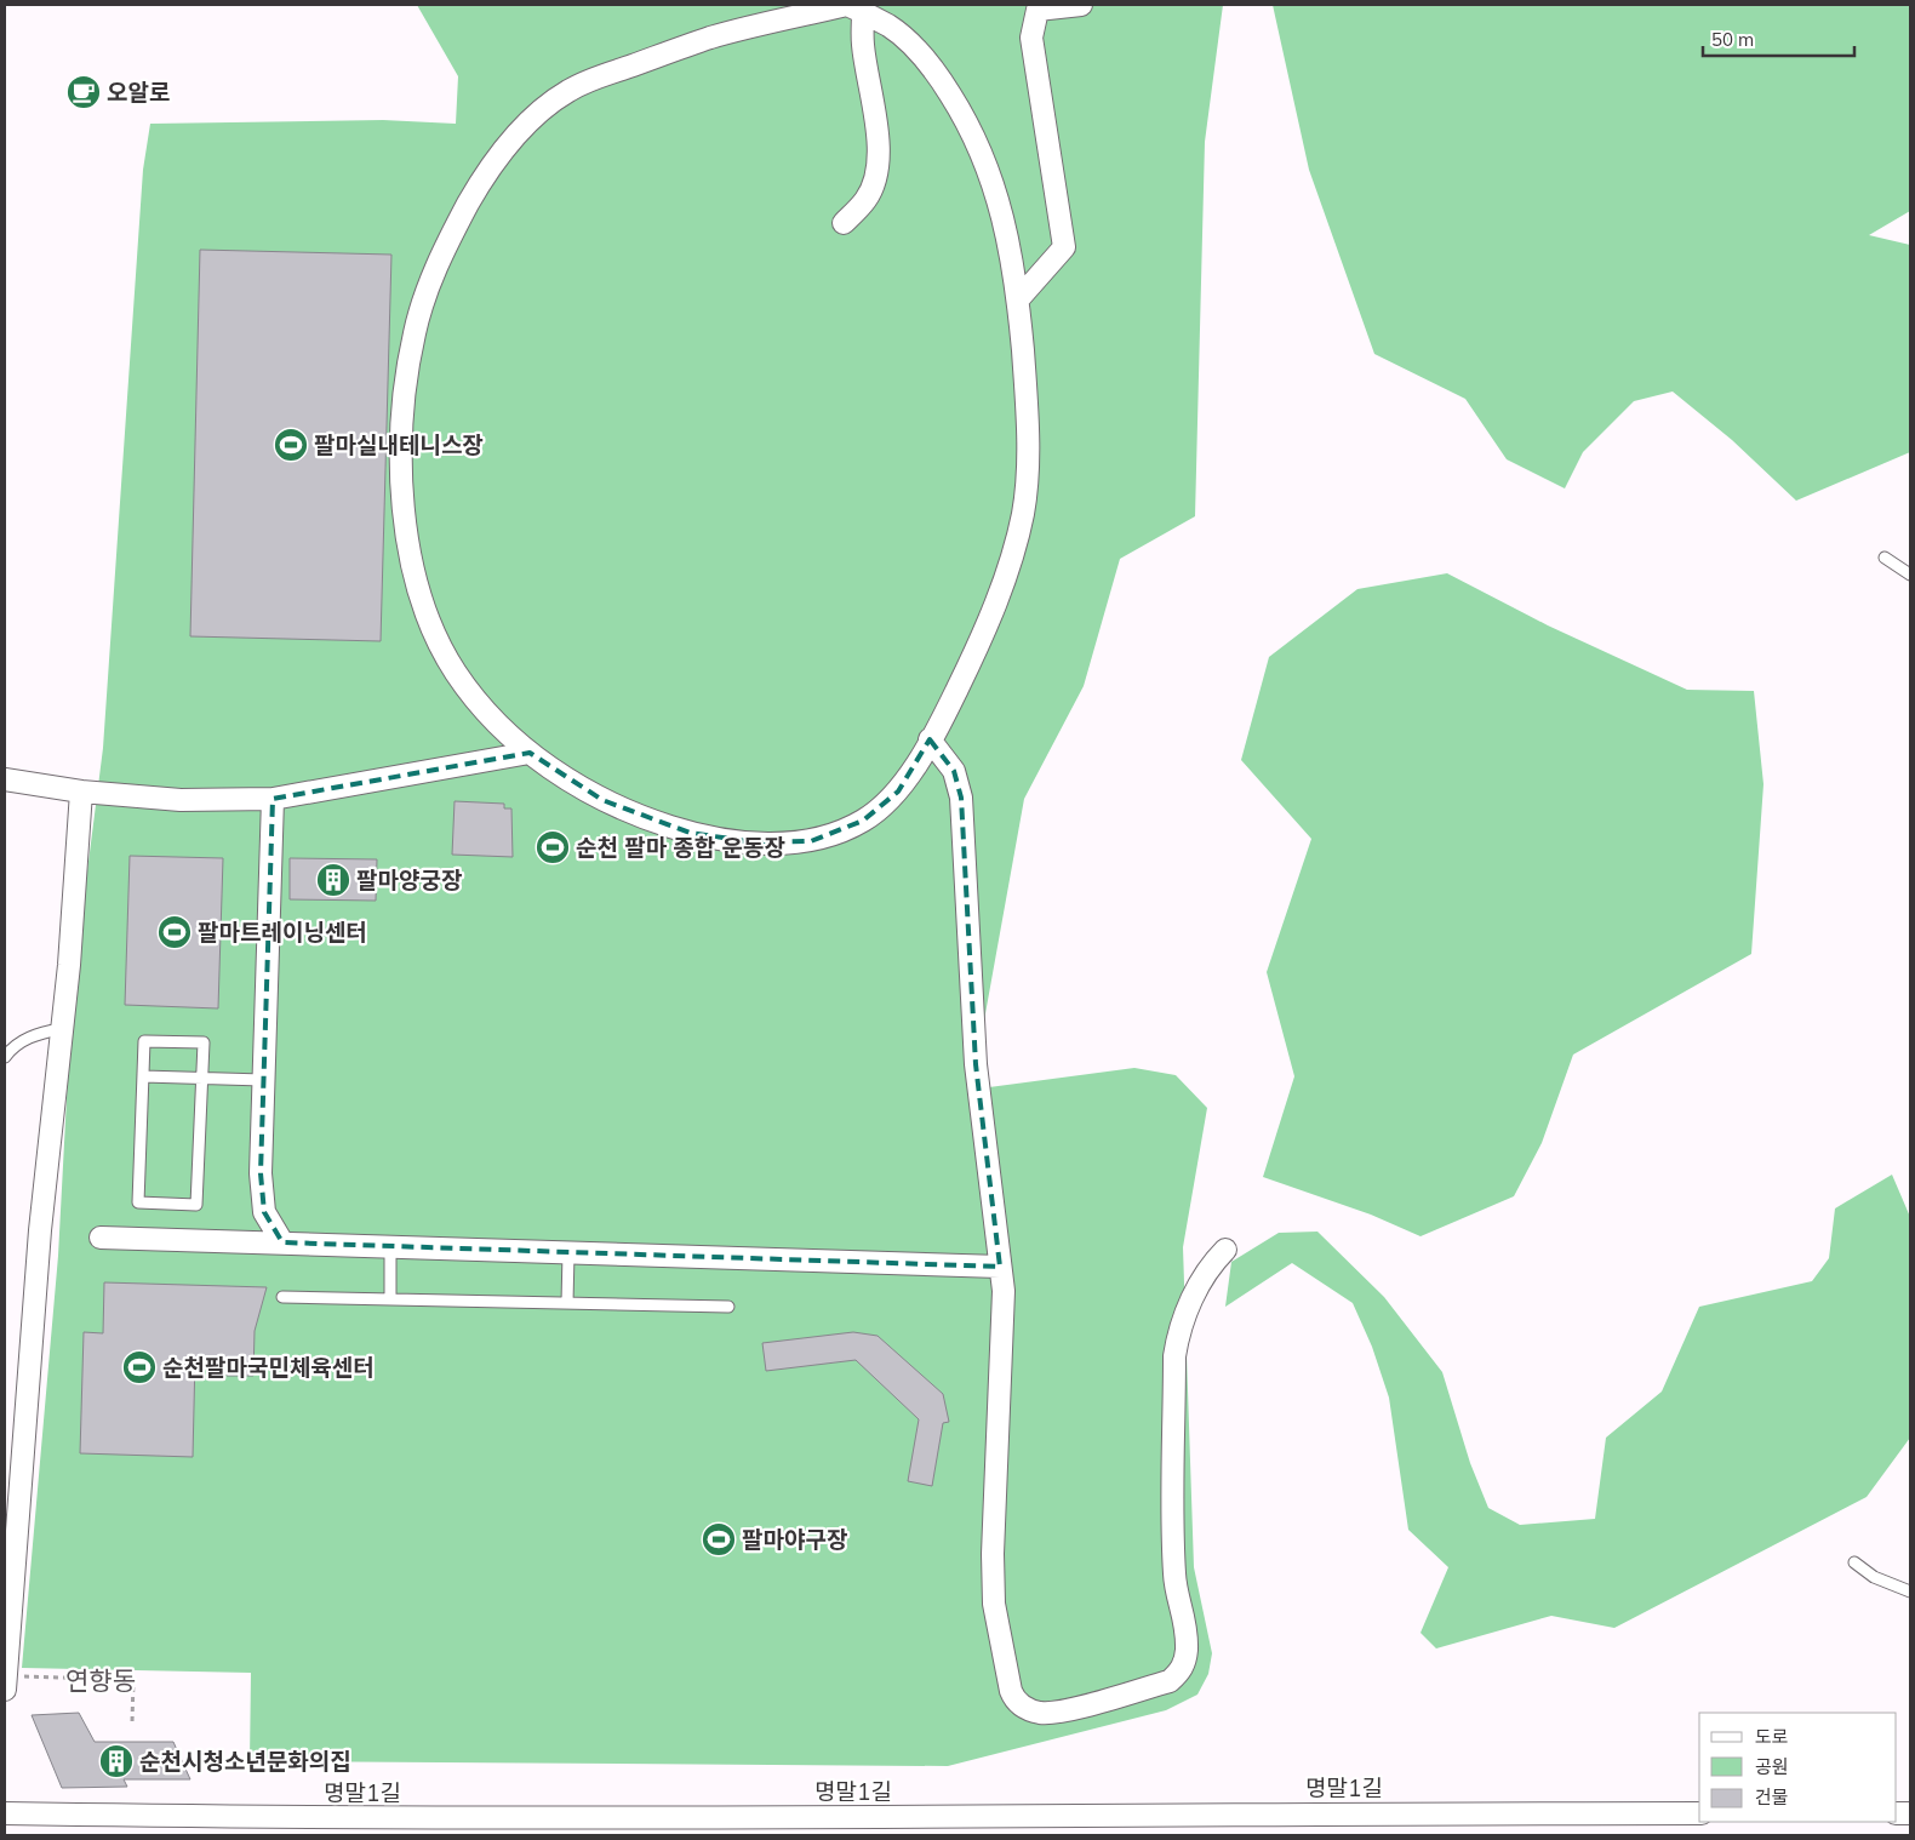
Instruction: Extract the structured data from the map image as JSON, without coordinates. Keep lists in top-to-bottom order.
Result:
{
  "streets": {
    "street": ["명말1길"]
  },
  "districts": ["연향동"],
  "places": {
    "cafe": ["오알로"],
    "sports": [
      "팔마실내테니스장",
      "순천 팔마 종합 운동장",
      "팔마트레이닝센터",
      "순천팔마국민체육센터",
      "팔마야구장"
    ],
    "building": ["팔마양궁장", "순천시청소년문화의집"]
  },
  "legend": ["도로", "공원", "건물"],
  "scale_bar": "50 m"
}
